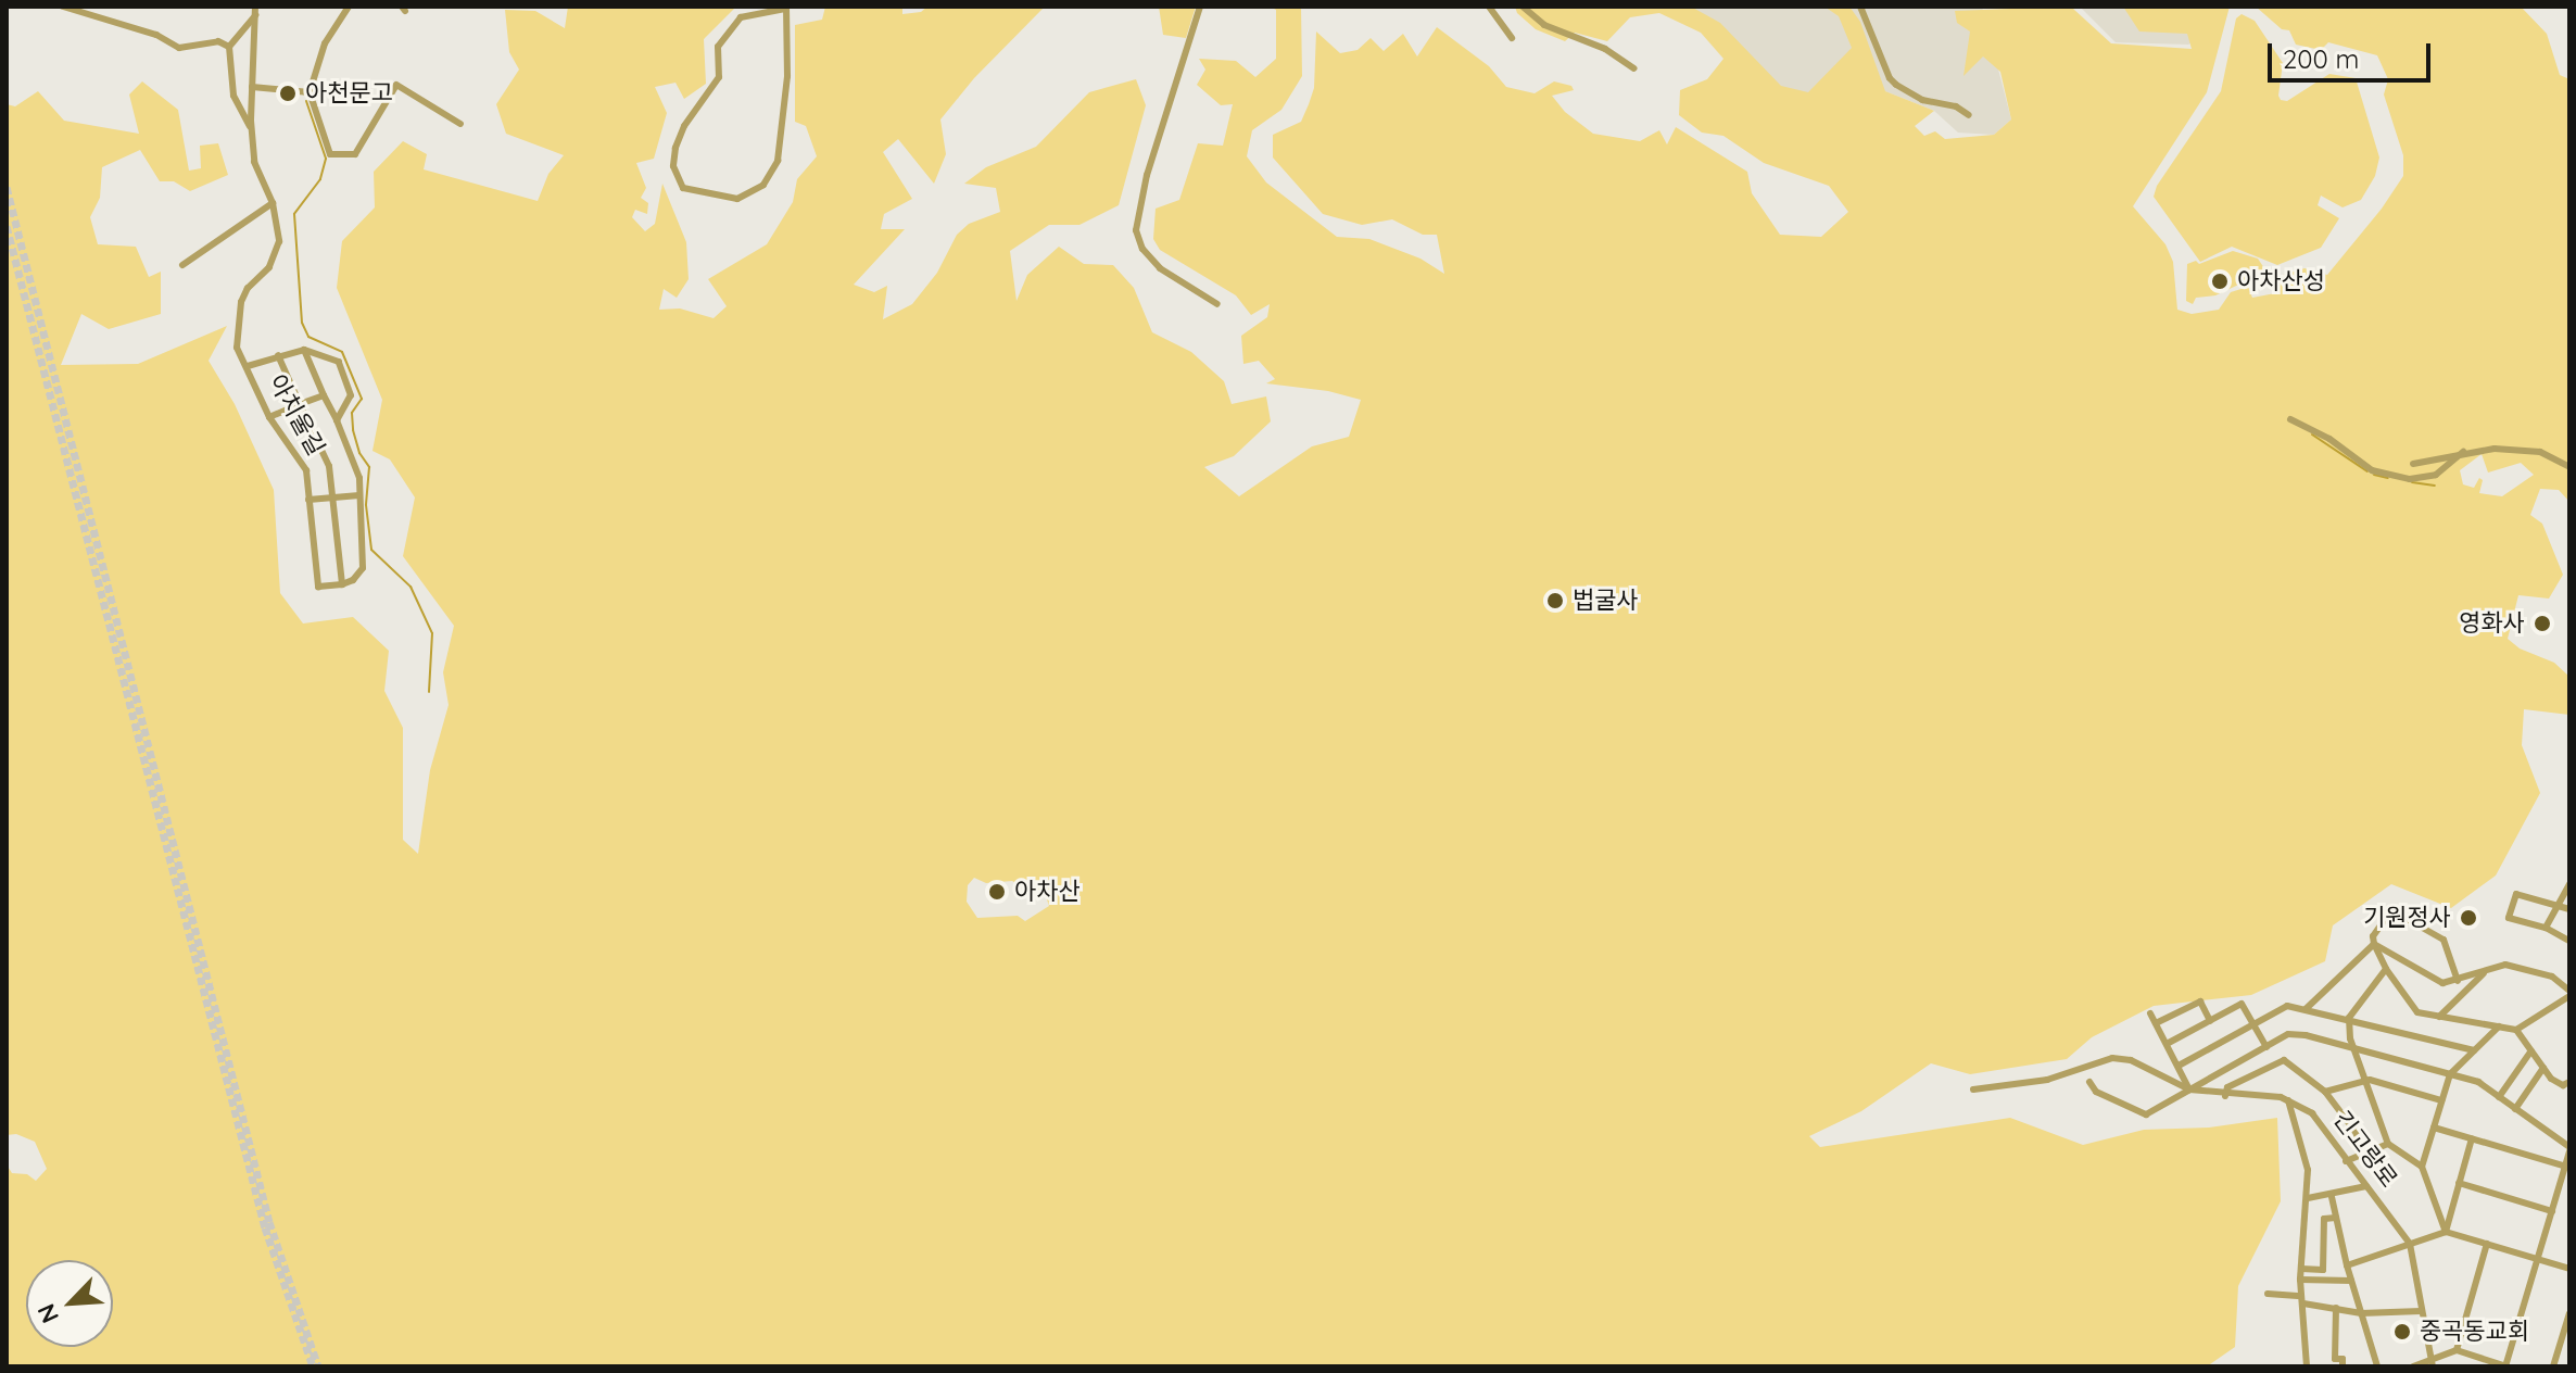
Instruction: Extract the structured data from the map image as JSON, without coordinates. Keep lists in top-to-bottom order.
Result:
{
  "streets": {
    "street": ["아치울길", "긴고랑로"]
  },
  "places": [
    "아천문고",
    "아차산성",
    "법굴사",
    "영화사",
    "아차산",
    "기원정사",
    "중곡동교회"
  ],
  "scale_bar": "200 m",
  "north": "bottom left"
}
